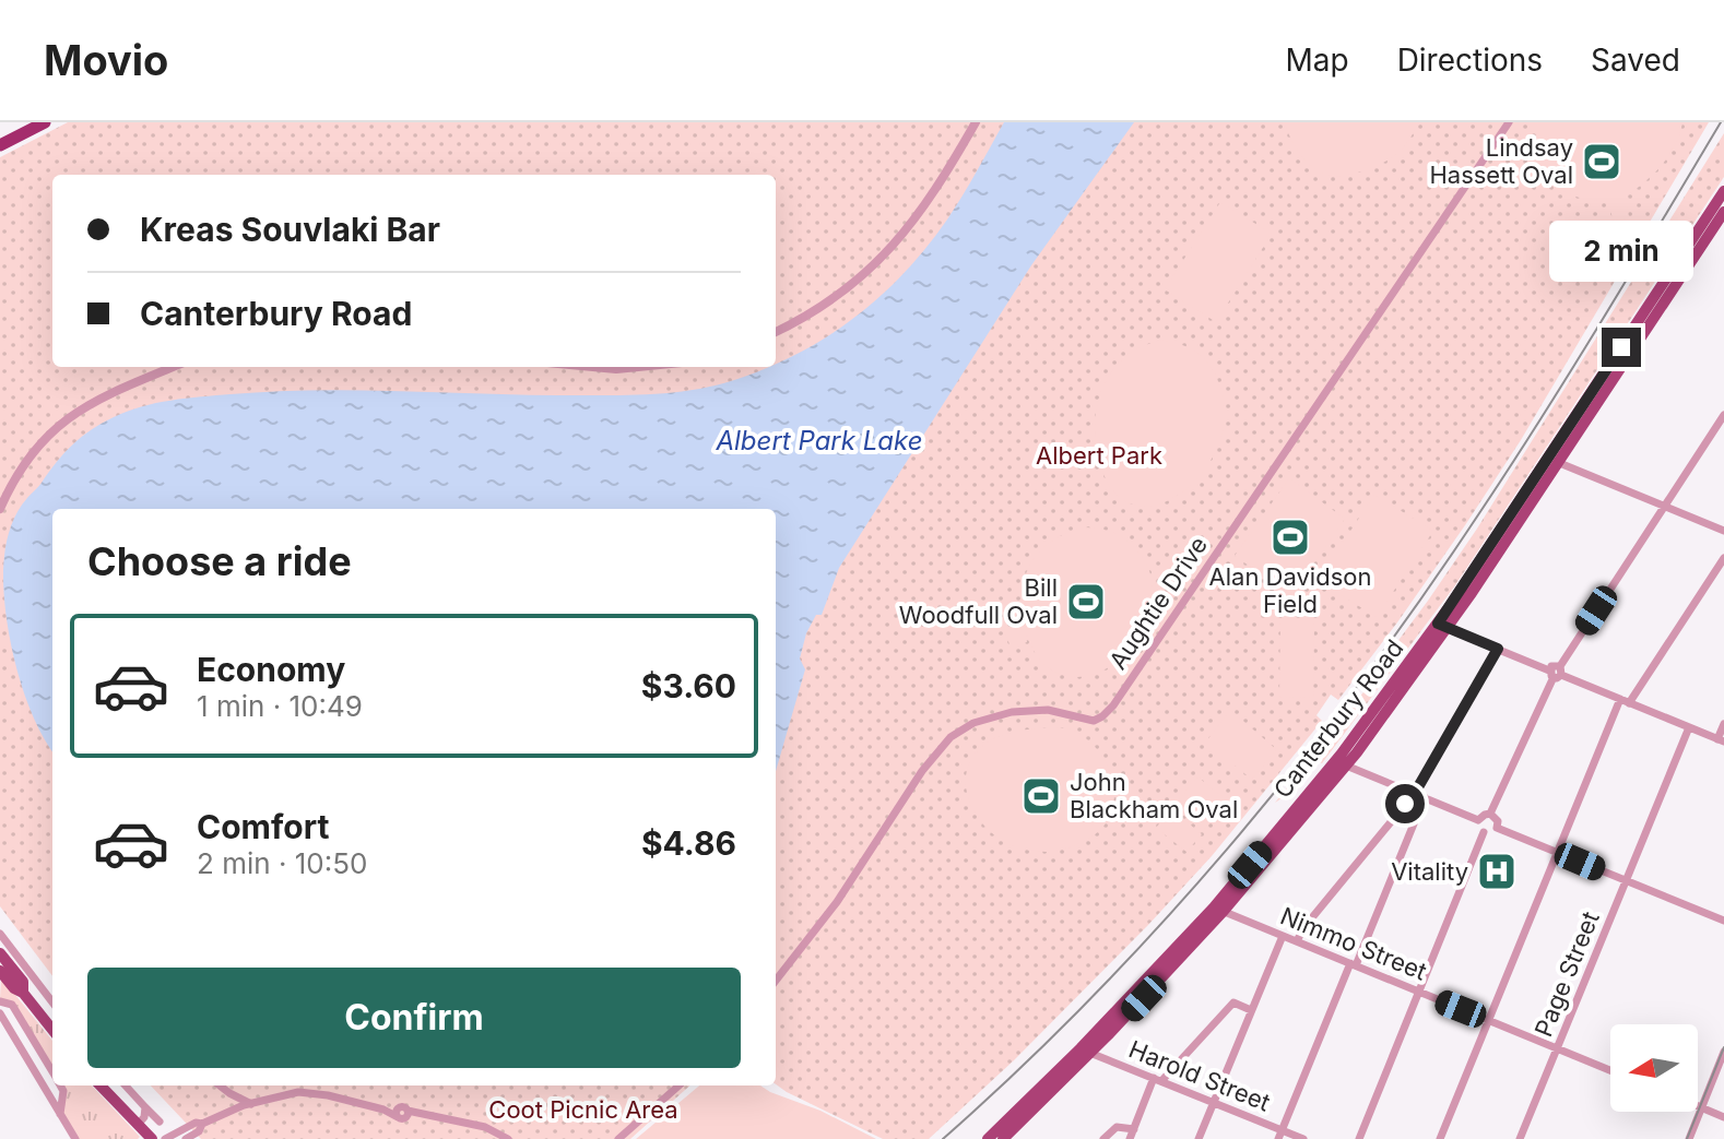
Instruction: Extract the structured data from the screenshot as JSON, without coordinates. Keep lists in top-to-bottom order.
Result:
{
  "streets": {
    "main road": ["Canterbury Road"],
    "street": [
      "Aughtie Drive",
      "Nimmo Street",
      "Page Street",
      "Harold Street"
    ]
  },
  "crossings": [
    ["Canterbury Road", "Nimmo Street"],
    ["Canterbury Road", "Harold Street"],
    ["Nimmo Street", "Page Street"]
  ],
  "water": ["Albert Park Lake"],
  "parks": ["Albert Park", "Coot Picnic Area"],
  "places": {
    "sports": [
      "Lindsay Hassett Oval",
      "Alan Davidson Field",
      "Bill Woodfull Oval",
      "John Blackham Oval"
    ],
    "hospital": ["Vitality"]
  },
  "north": "left",
  "page": {
    "header": "Movio",
    "nav": ["Map", "Directions", "Saved"],
    "banner": ["Kreas Souvlaki Bar", "Canterbury Road"],
    "bubble": "2 min",
    "heading": "Choose a ride",
    "list": [
      {
        "name": "Economy",
        "note": "1 min · 10:49",
        "value": "$3.60"
      },
      {
        "name": "Comfort",
        "note": "2 min · 10:50",
        "value": "$4.86"
      }
    ],
    "buttons": "Confirm"
  }
}
